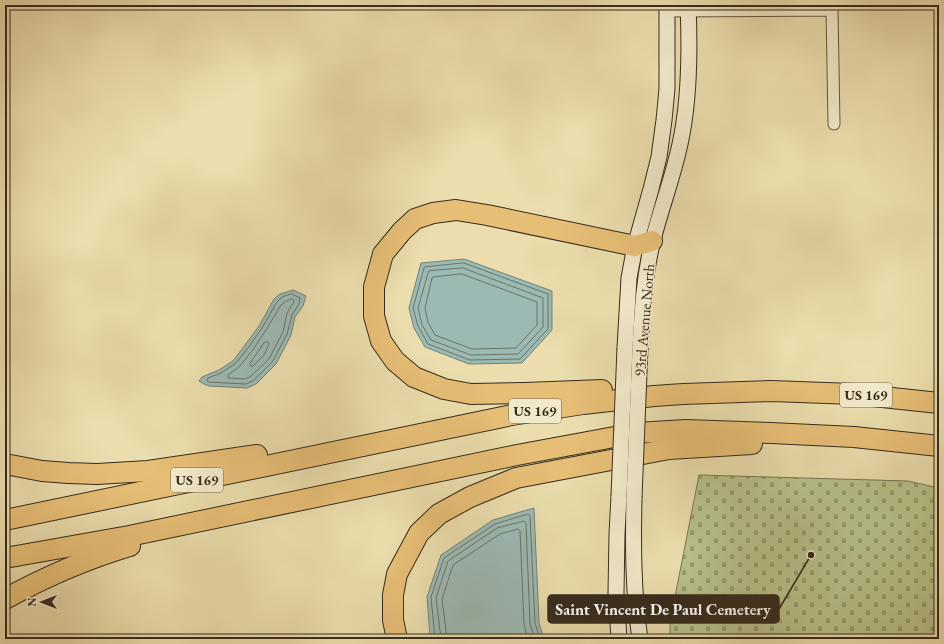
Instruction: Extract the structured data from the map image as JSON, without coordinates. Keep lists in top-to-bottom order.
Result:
{
  "streets": {
    "highway": ["US 169"],
    "street": ["93rd Avenue North"]
  },
  "places": ["Saint Vincent De Paul Cemetery"],
  "north": "left"
}
